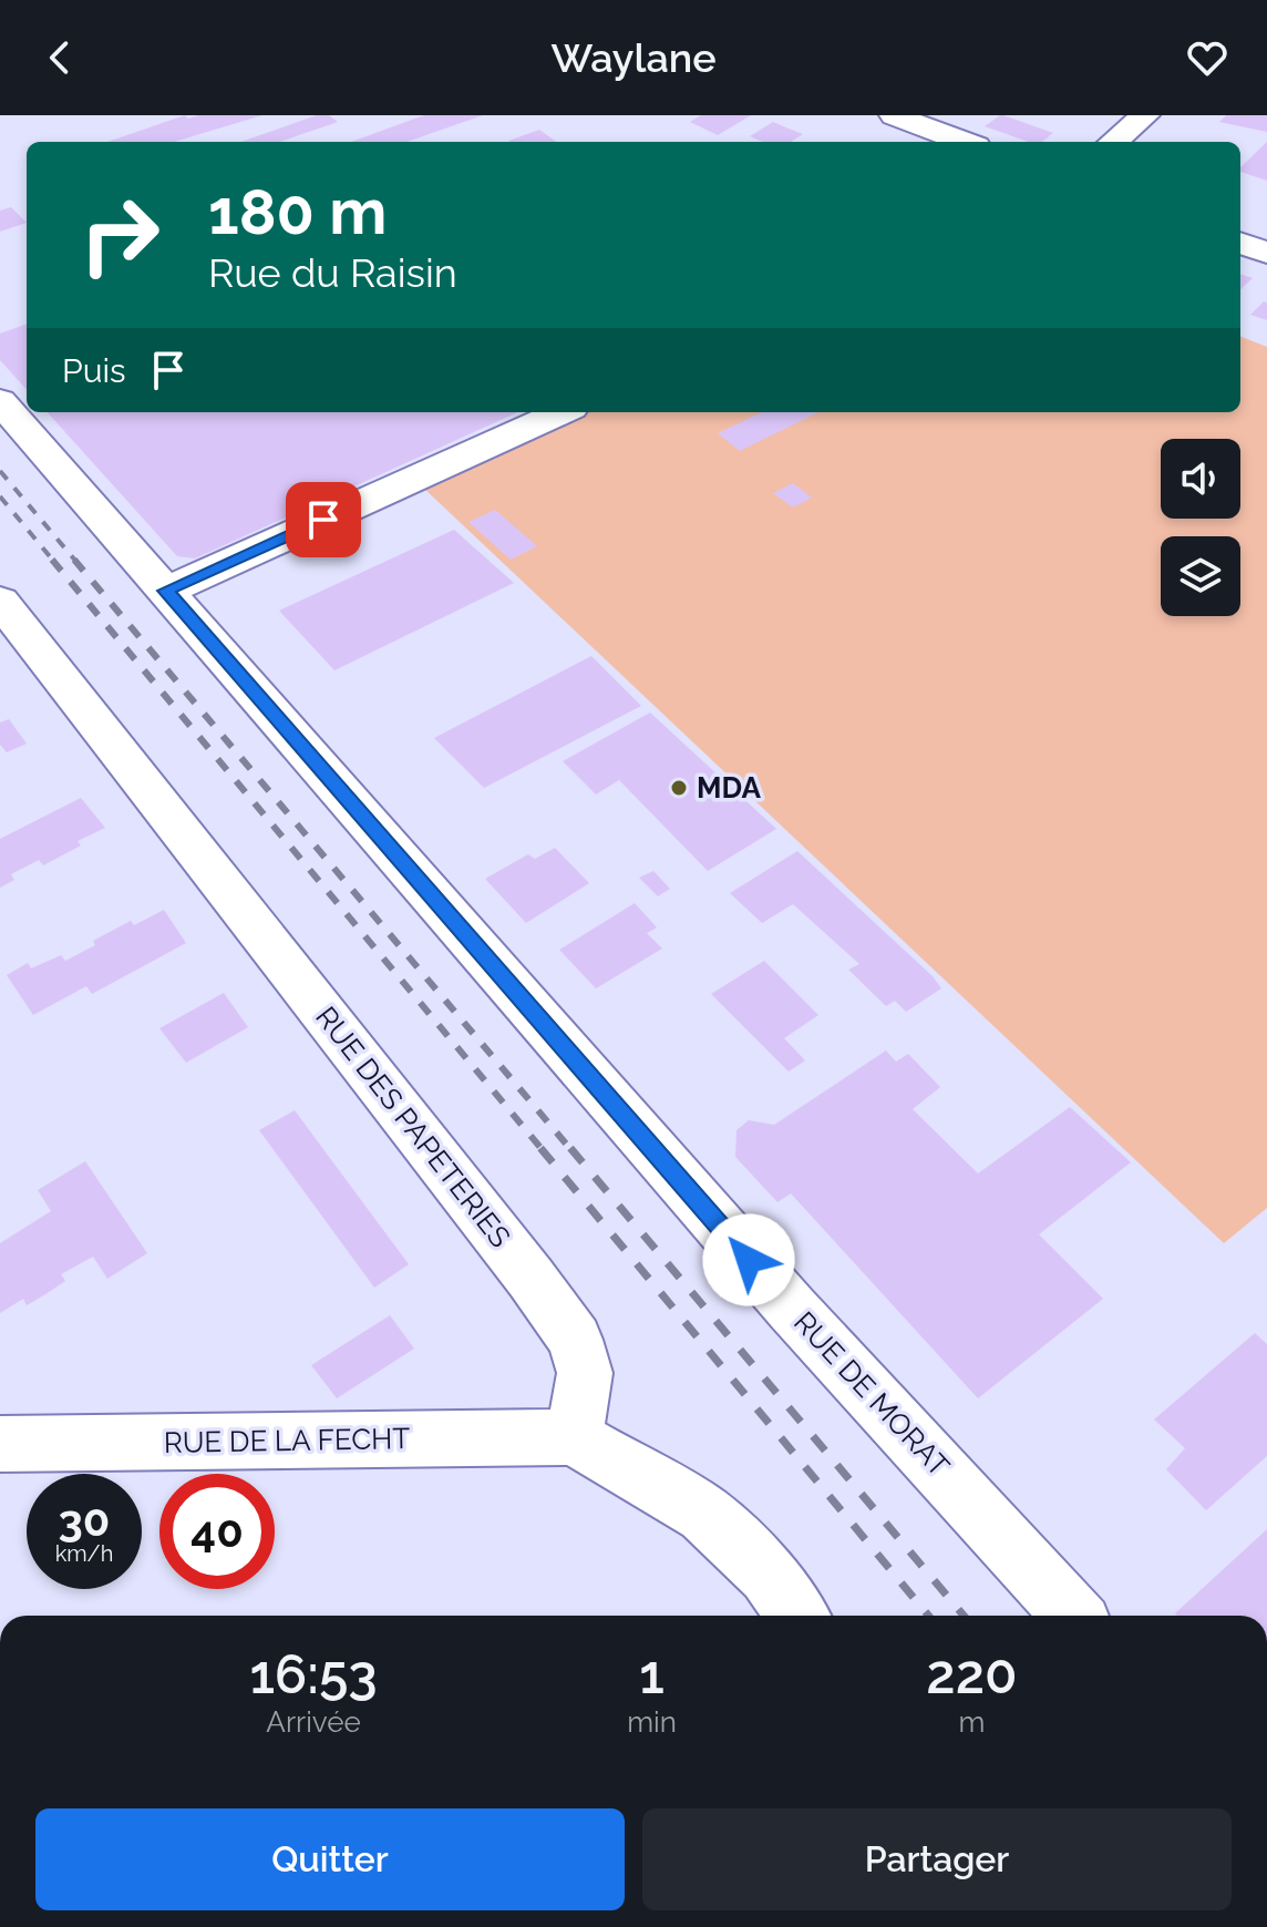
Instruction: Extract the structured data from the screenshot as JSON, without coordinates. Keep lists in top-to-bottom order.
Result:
{
  "streets": {
    "street": ["RUE DES PAPETERIES", "RUE DE MORAT", "RUE DE LA FECHT"]
  },
  "crossings": [
    ["RUE DES PAPETERIES", "RUE DE LA FECHT"]
  ],
  "places": ["MDA"],
  "page": {
    "header": "Waylane",
    "turn": ["180 m", "Rue du Raisin"],
    "then": "Puis",
    "speed": "30 km/h",
    "limit": "40",
    "eta": [
      "16:53",
      "Arrivée",
      "1",
      "min",
      "220",
      "m"
    ],
    "buttons": ["Quitter", "Partager"]
  }
}
